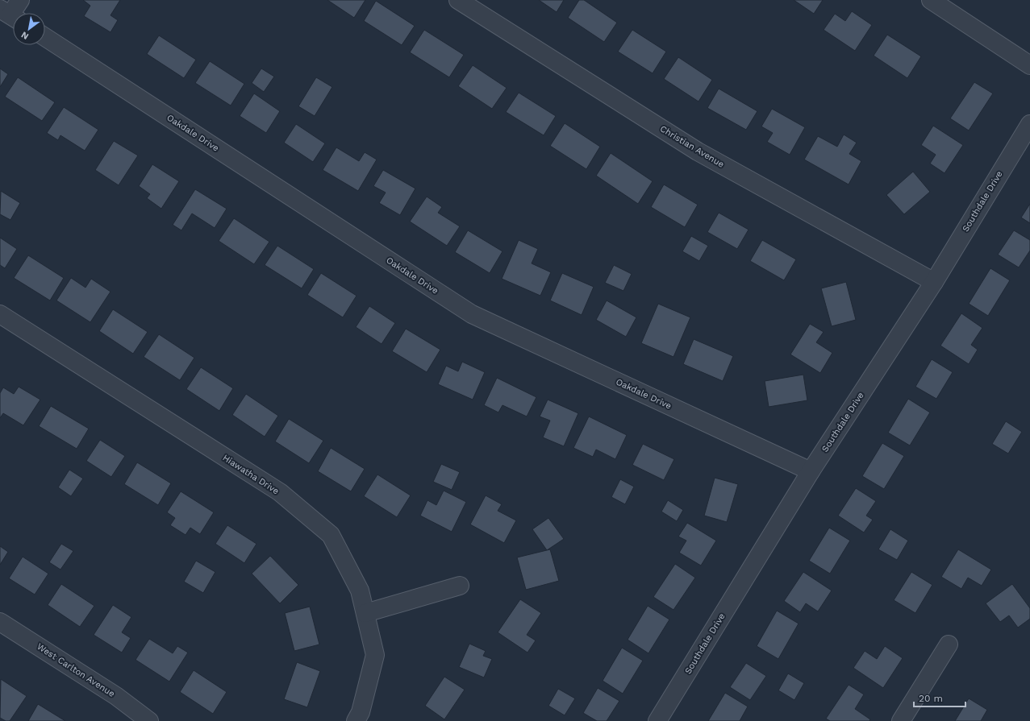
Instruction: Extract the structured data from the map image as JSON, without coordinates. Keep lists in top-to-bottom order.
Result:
{
  "streets": {
    "street": [
      "Oakdale Drive",
      "Christian Avenue",
      "Southdale Drive",
      "Hiawatha Drive",
      "West Carlton Avenue"
    ]
  },
  "crossings": [
    ["Oakdale Drive", "Southdale Drive"],
    ["Christian Avenue", "Southdale Drive"]
  ],
  "scale_bar": "20 m",
  "north": "bottom left"
}
